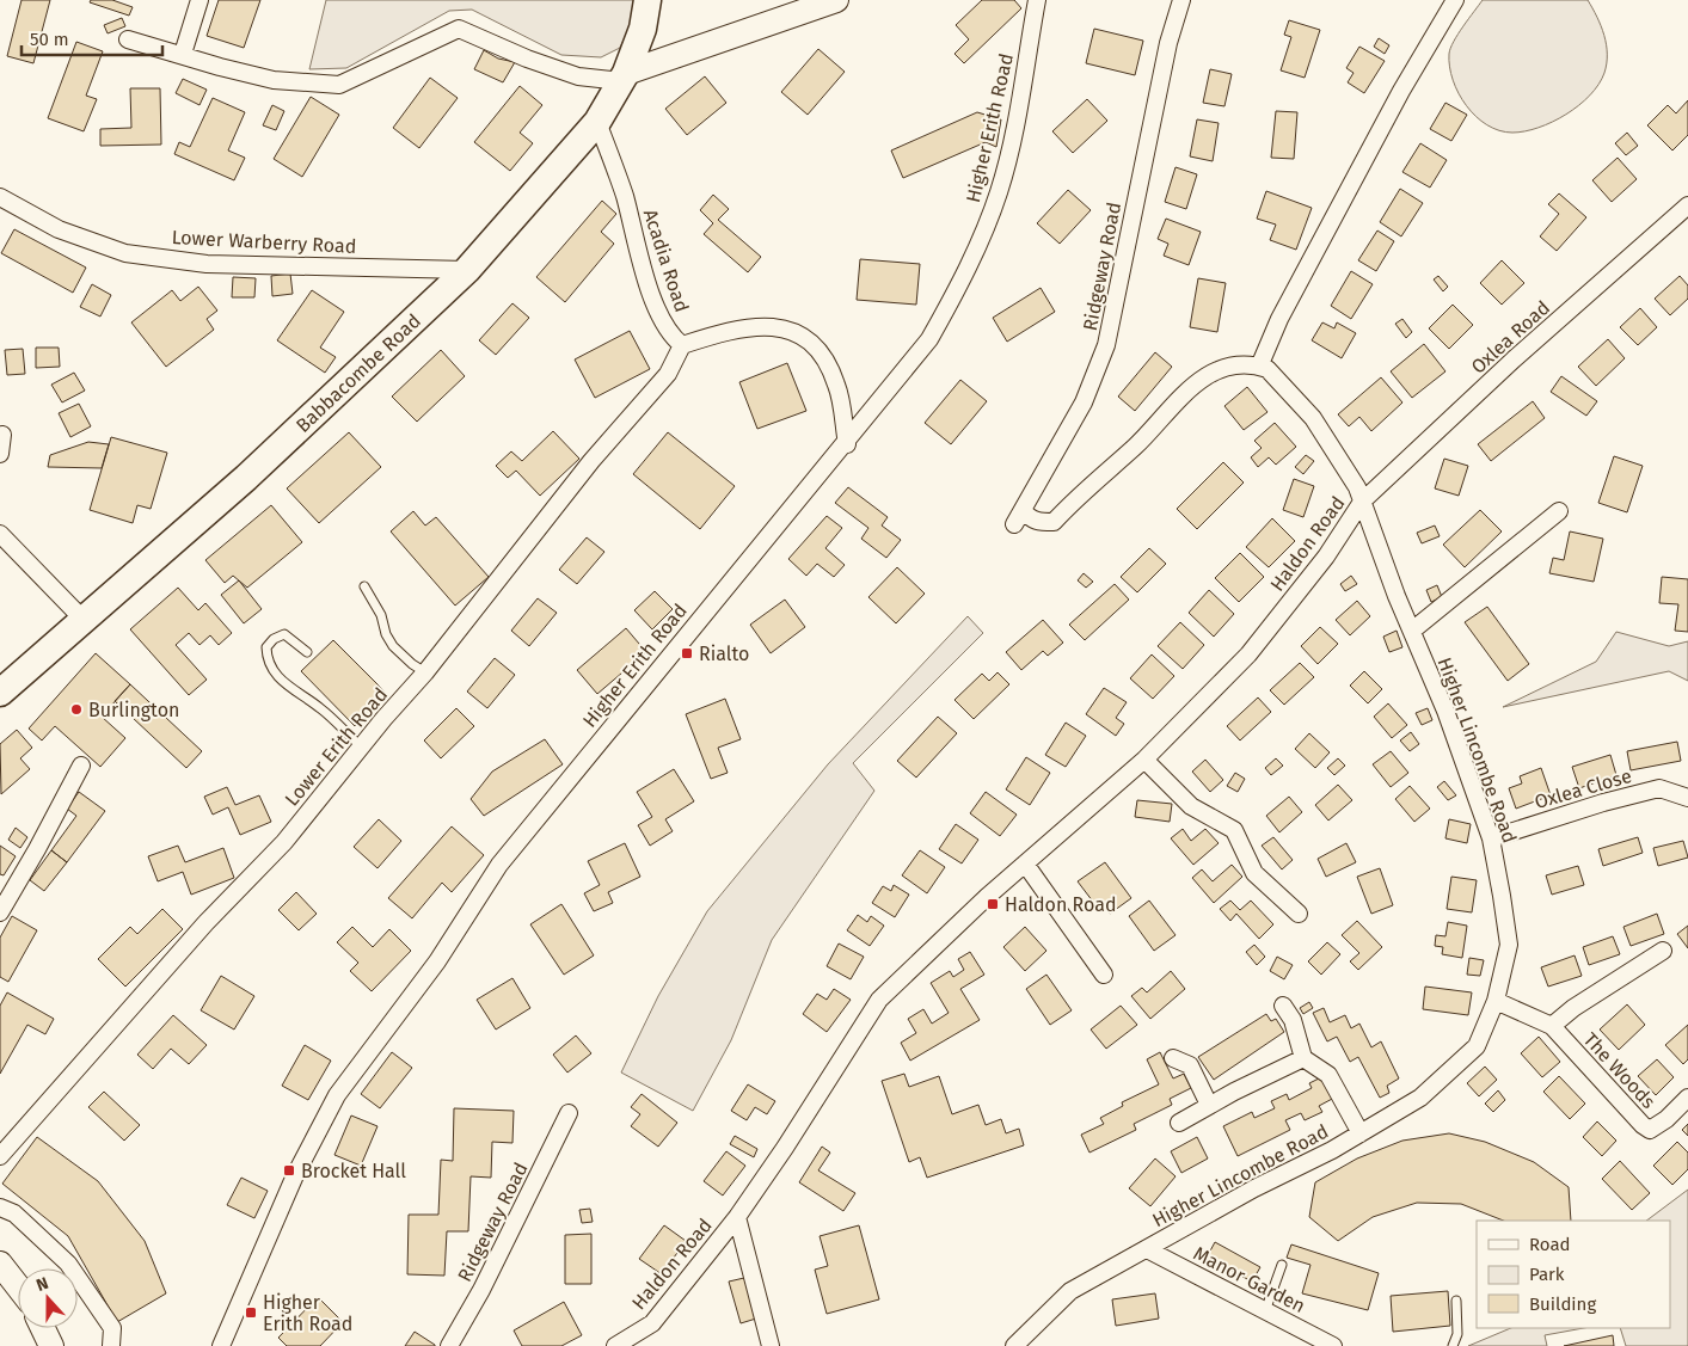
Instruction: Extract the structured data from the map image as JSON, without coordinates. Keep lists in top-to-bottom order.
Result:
{
  "streets": {
    "main road": ["Babbacombe Road"],
    "street": [
      "Higher Erith Road",
      "Lower Warberry Road",
      "Acadia Road",
      "Ridgeway Road",
      "Oxlea Road",
      "Haldon Road",
      "Lower Erith Road",
      "Higher Lincombe Road",
      "Oxlea Close",
      "The Woods",
      "Manor Garden"
    ]
  },
  "crossings": [
    ["Lower Warberry Road", "Babbacombe Road"],
    ["Acadia Road", "Babbacombe Road"],
    ["Acadia Road", "Lower Erith Road"],
    ["Ridgeway Road", "Higher Lincombe Road"],
    ["Oxlea Road", "Haldon Road"],
    ["Oxlea Road", "Higher Lincombe Road"],
    ["Haldon Road", "Higher Lincombe Road"],
    ["Higher Lincombe Road", "Oxlea Close"],
    ["Higher Lincombe Road", "The Woods"],
    ["Higher Lincombe Road", "Manor Garden"]
  ],
  "places": {
    "transit": [
      "Rialto",
      "Haldon Road",
      "Brocket Hall",
      "Higher Erith Road"
    ],
    "other": ["Burlington"]
  },
  "legend": ["Road", "Park", "Building"],
  "scale_bar": "50 m",
  "north": "top"
}
